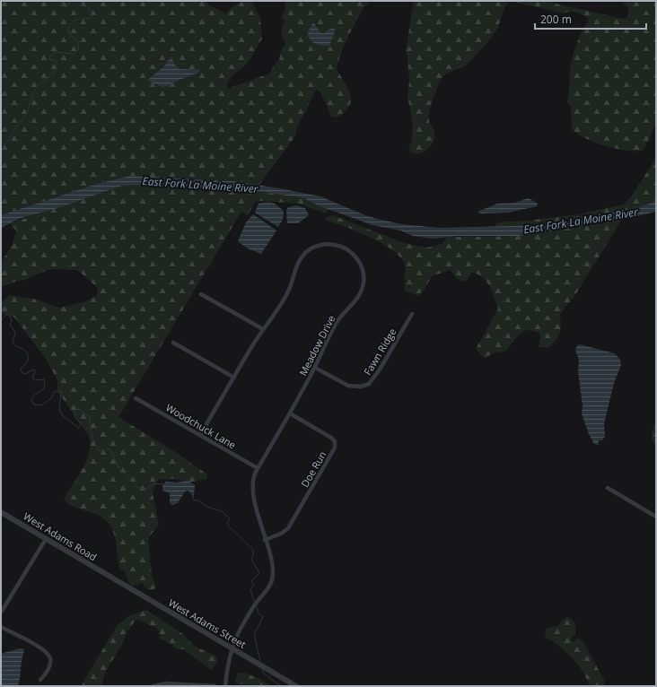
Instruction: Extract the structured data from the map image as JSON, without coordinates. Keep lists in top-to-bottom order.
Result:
{
  "streets": {
    "street": [
      "Meadow Drive",
      "Fawn Ridge",
      "Woodchuck Lane",
      "Doe Run",
      "West Adams Road",
      "West Adams Street"
    ]
  },
  "crossings": [
    ["Meadow Drive", "Fawn Ridge"],
    ["Meadow Drive", "Woodchuck Lane"],
    ["Meadow Drive", "Doe Run"],
    ["Meadow Drive", "West Adams Street"],
    ["West Adams Road", "West Adams Street"]
  ],
  "water": ["East Fork La Moine River"],
  "scale_bar": "200 m"
}
